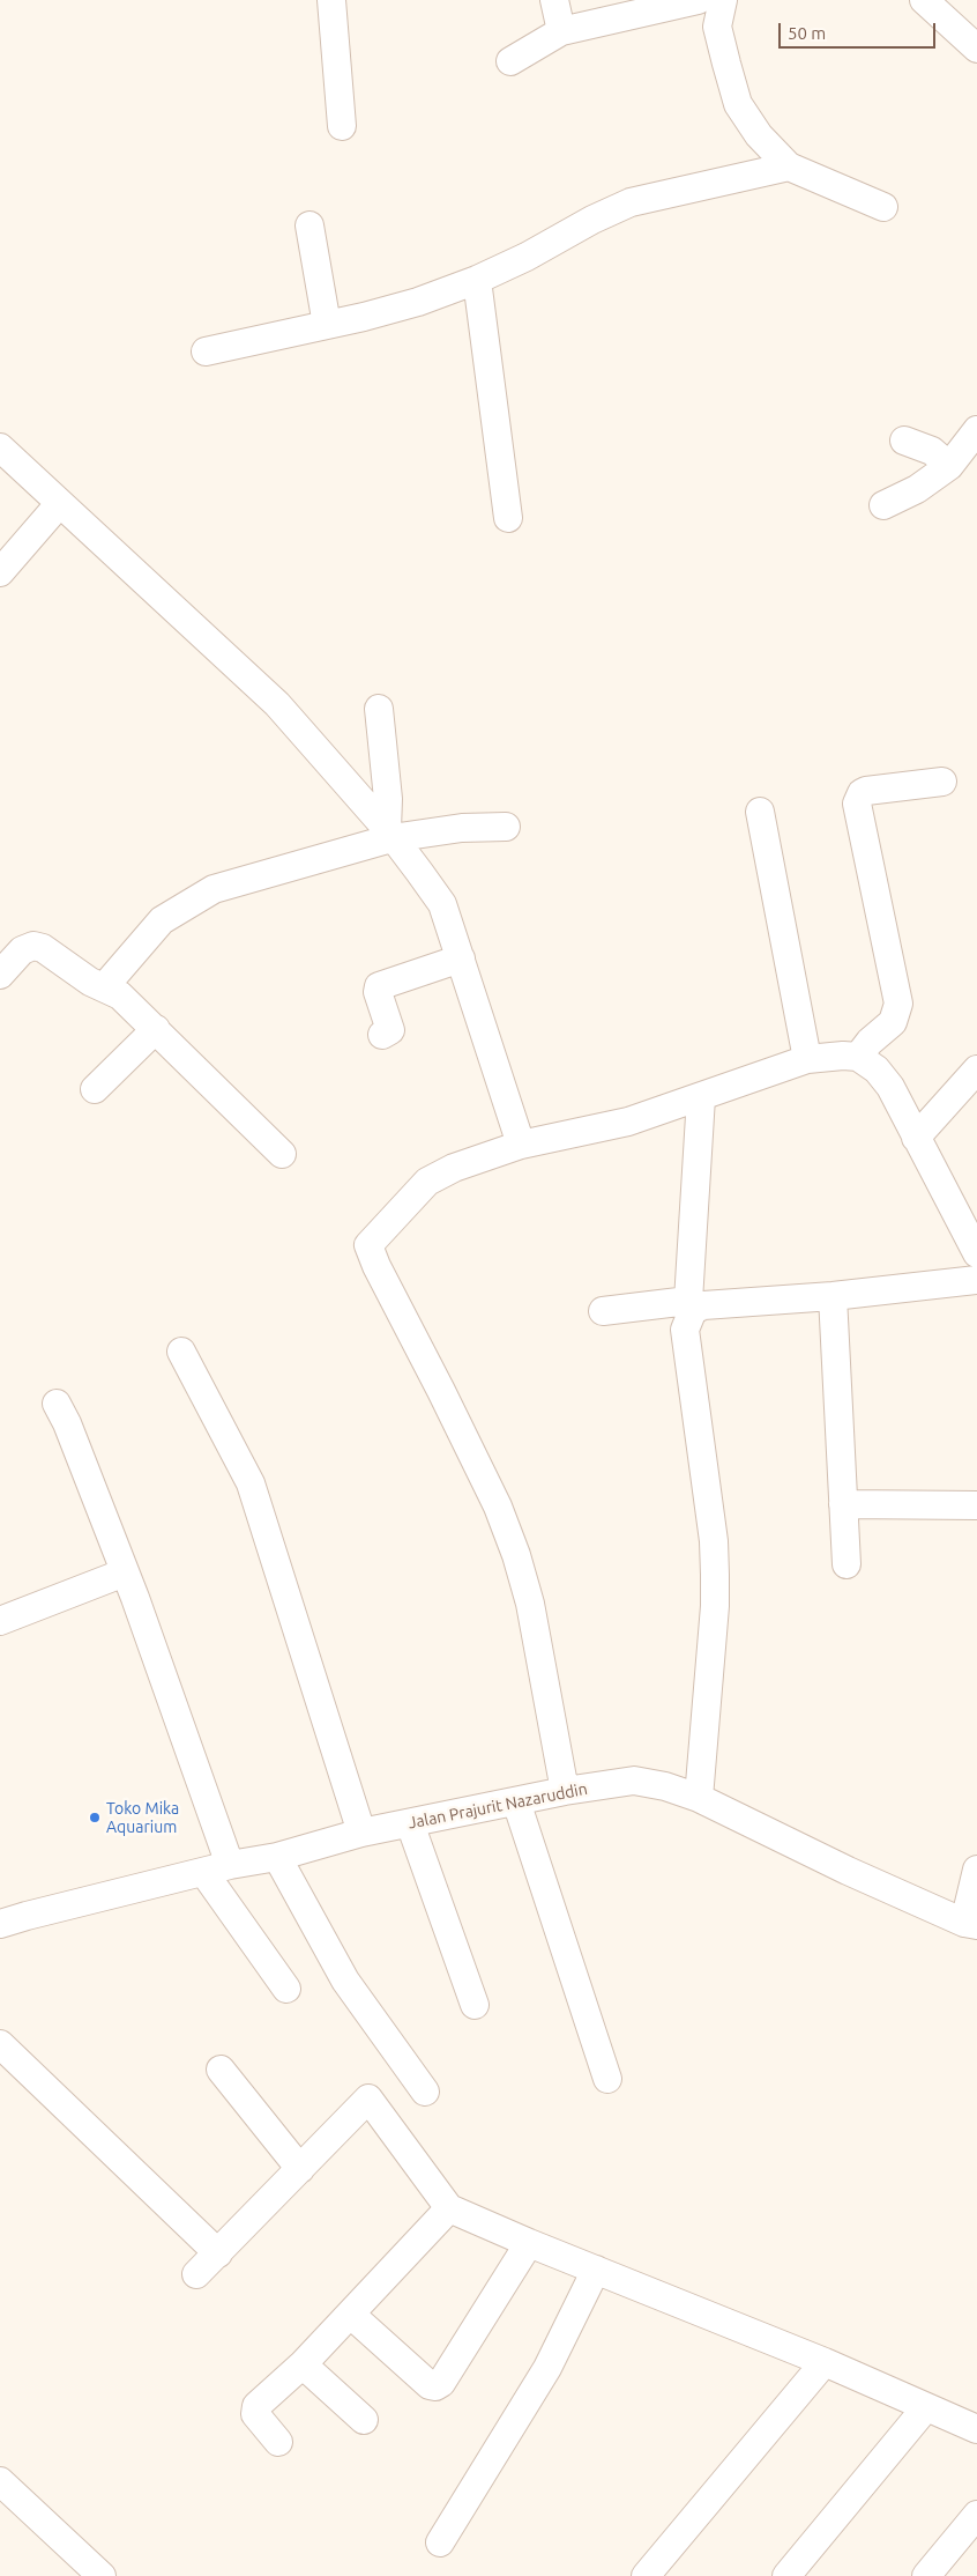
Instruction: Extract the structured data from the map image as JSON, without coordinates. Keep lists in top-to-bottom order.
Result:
{
  "streets": {
    "street": ["Jalan Prajurit Nazaruddin"]
  },
  "places": ["Toko Mika Aquarium"],
  "scale_bar": "50 m"
}
